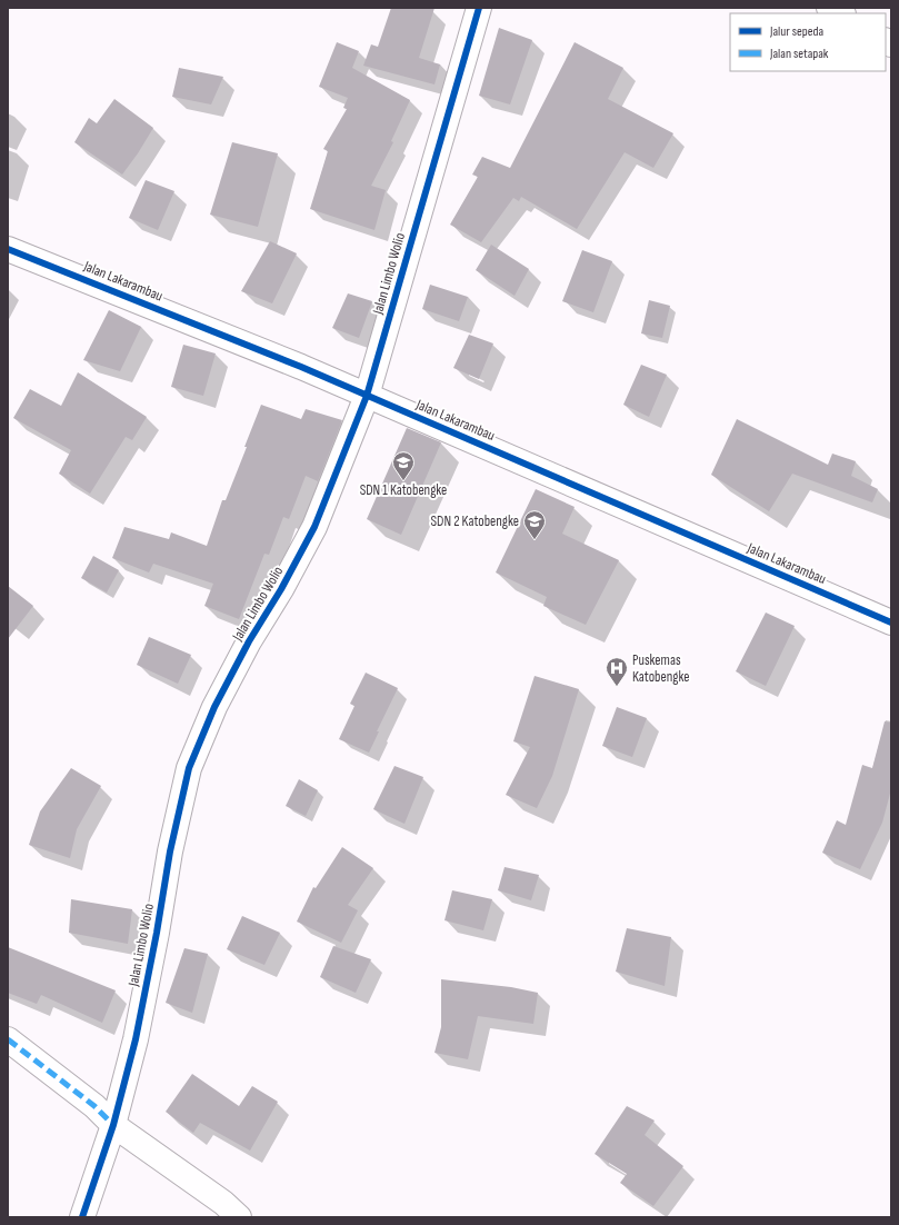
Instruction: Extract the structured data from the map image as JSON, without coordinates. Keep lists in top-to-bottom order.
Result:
{
  "streets": {
    "street": ["Jalan Limbo Wolio", "Jalan Lakarambau"]
  },
  "crossings": [
    ["Jalan Limbo Wolio", "Jalan Lakarambau"]
  ],
  "places": {
    "school or university": ["SDN 1 Katobengke", "SDN 2 Katobengke"],
    "hospital": ["Puskemas Katobengke"]
  },
  "legend": ["Jalur sepeda", "Jalan setapak"]
}
